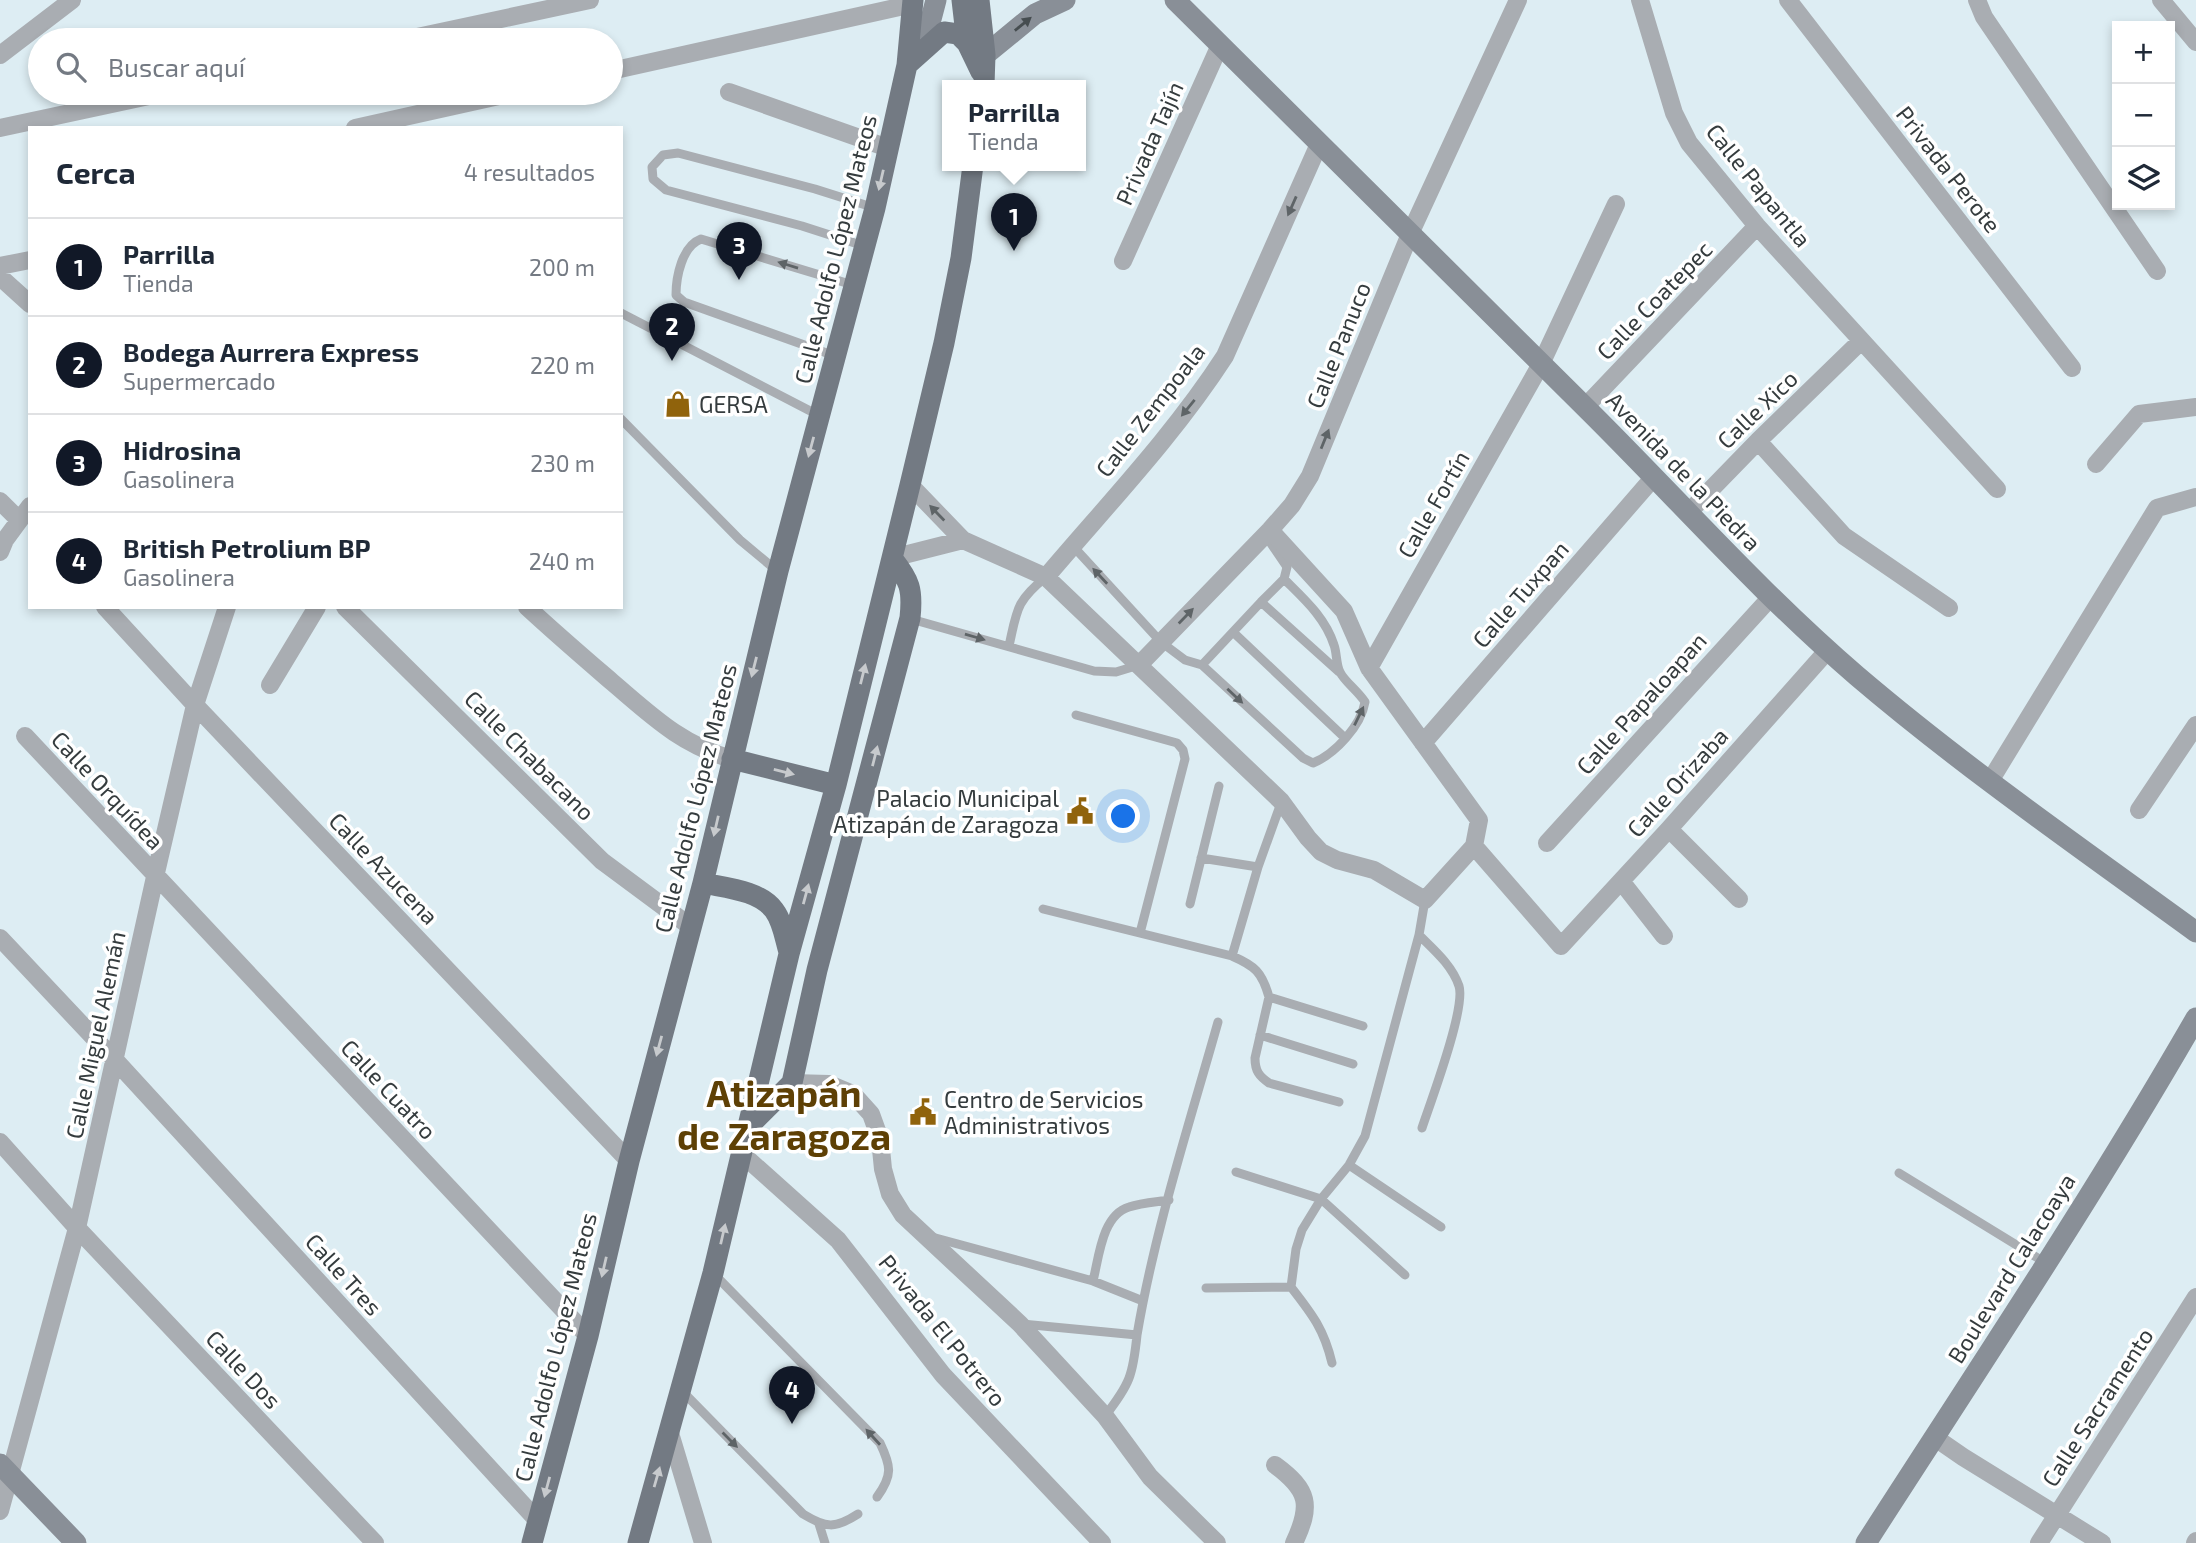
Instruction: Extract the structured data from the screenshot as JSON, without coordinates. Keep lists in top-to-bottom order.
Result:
{
  "streets": {
    "main road": ["Calle Adolfo López Mateos"],
    "street": [
      "Privada Tajín",
      "Privada Perote",
      "Calle Papantla",
      "Calle Coatepec",
      "Calle Panuco",
      "Calle Xico",
      "Calle Zempoala",
      "Avenida de la Piedra",
      "Calle Fortín",
      "Calle Tuxpan",
      "Calle Papaloapan",
      "Calle Chabacano",
      "Calle Orizaba",
      "Calle Orquídea",
      "Calle Azucena",
      "Calle Miguel Alemán",
      "Calle Cuatro",
      "Boulevard Calacoaya",
      "Calle Tres",
      "Privada El Potrero",
      "Calle Dos",
      "Calle Sacramento"
    ]
  },
  "crossings": [
    ["Privada Tajín", "Avenida de la Piedra"],
    ["Calle Papantla", "Calle Coatepec"],
    ["Calle Papantla", "Calle Xico"],
    ["Calle Adolfo López Mateos", "Calle Chabacano"],
    ["Calle Adolfo López Mateos", "Calle Azucena"],
    ["Calle Adolfo López Mateos", "Calle Cuatro"],
    ["Calle Adolfo López Mateos", "Calle Tres"],
    ["Calle Coatepec", "Avenida de la Piedra"],
    ["Calle Panuco", "Avenida de la Piedra"],
    ["Calle Xico", "Avenida de la Piedra"],
    ["Calle Zempoala", "Avenida de la Piedra"],
    ["Avenida de la Piedra", "Calle Fortín"],
    ["Avenida de la Piedra", "Calle Tuxpan"],
    ["Avenida de la Piedra", "Calle Papaloapan"],
    ["Avenida de la Piedra", "Calle Orizaba"],
    ["Calle Orquídea", "Calle Miguel Alemán"],
    ["Calle Orquídea", "Calle Cuatro"],
    ["Calle Azucena", "Calle Miguel Alemán"],
    ["Calle Miguel Alemán", "Calle Cuatro"],
    ["Calle Miguel Alemán", "Calle Tres"],
    ["Calle Miguel Alemán", "Calle Dos"]
  ],
  "one_way": ["Calle Panuco", "Calle Zempoala"],
  "districts": ["Atizapán de Zaragoza"],
  "places": {
    "shop": ["GERSA"],
    "public building": ["Palacio Municipal Atizapán de Zaragoza", "Centro de Servicios Administrativos"]
  },
  "page": {
    "map_buttons": ["+", "−"],
    "search": "Buscar aquí",
    "popup": ["Parrilla", "Tienda"],
    "heading": ["Cerca", "4 resultados"],
    "pins": [
      "1",
      "3",
      "2",
      "4"
    ],
    "list": [
      {
        "mark": "1",
        "name": "Parrilla",
        "note": "Tienda",
        "value": "200 m"
      },
      {
        "mark": "2",
        "name": "Bodega Aurrera Express",
        "note": "Supermercado",
        "value": "220 m"
      },
      {
        "mark": "3",
        "name": "Hidrosina",
        "note": "Gasolinera",
        "value": "230 m"
      },
      {
        "mark": "4",
        "name": "British Petrolium BP",
        "note": "Gasolinera",
        "value": "240 m"
      }
    ]
  }
}
